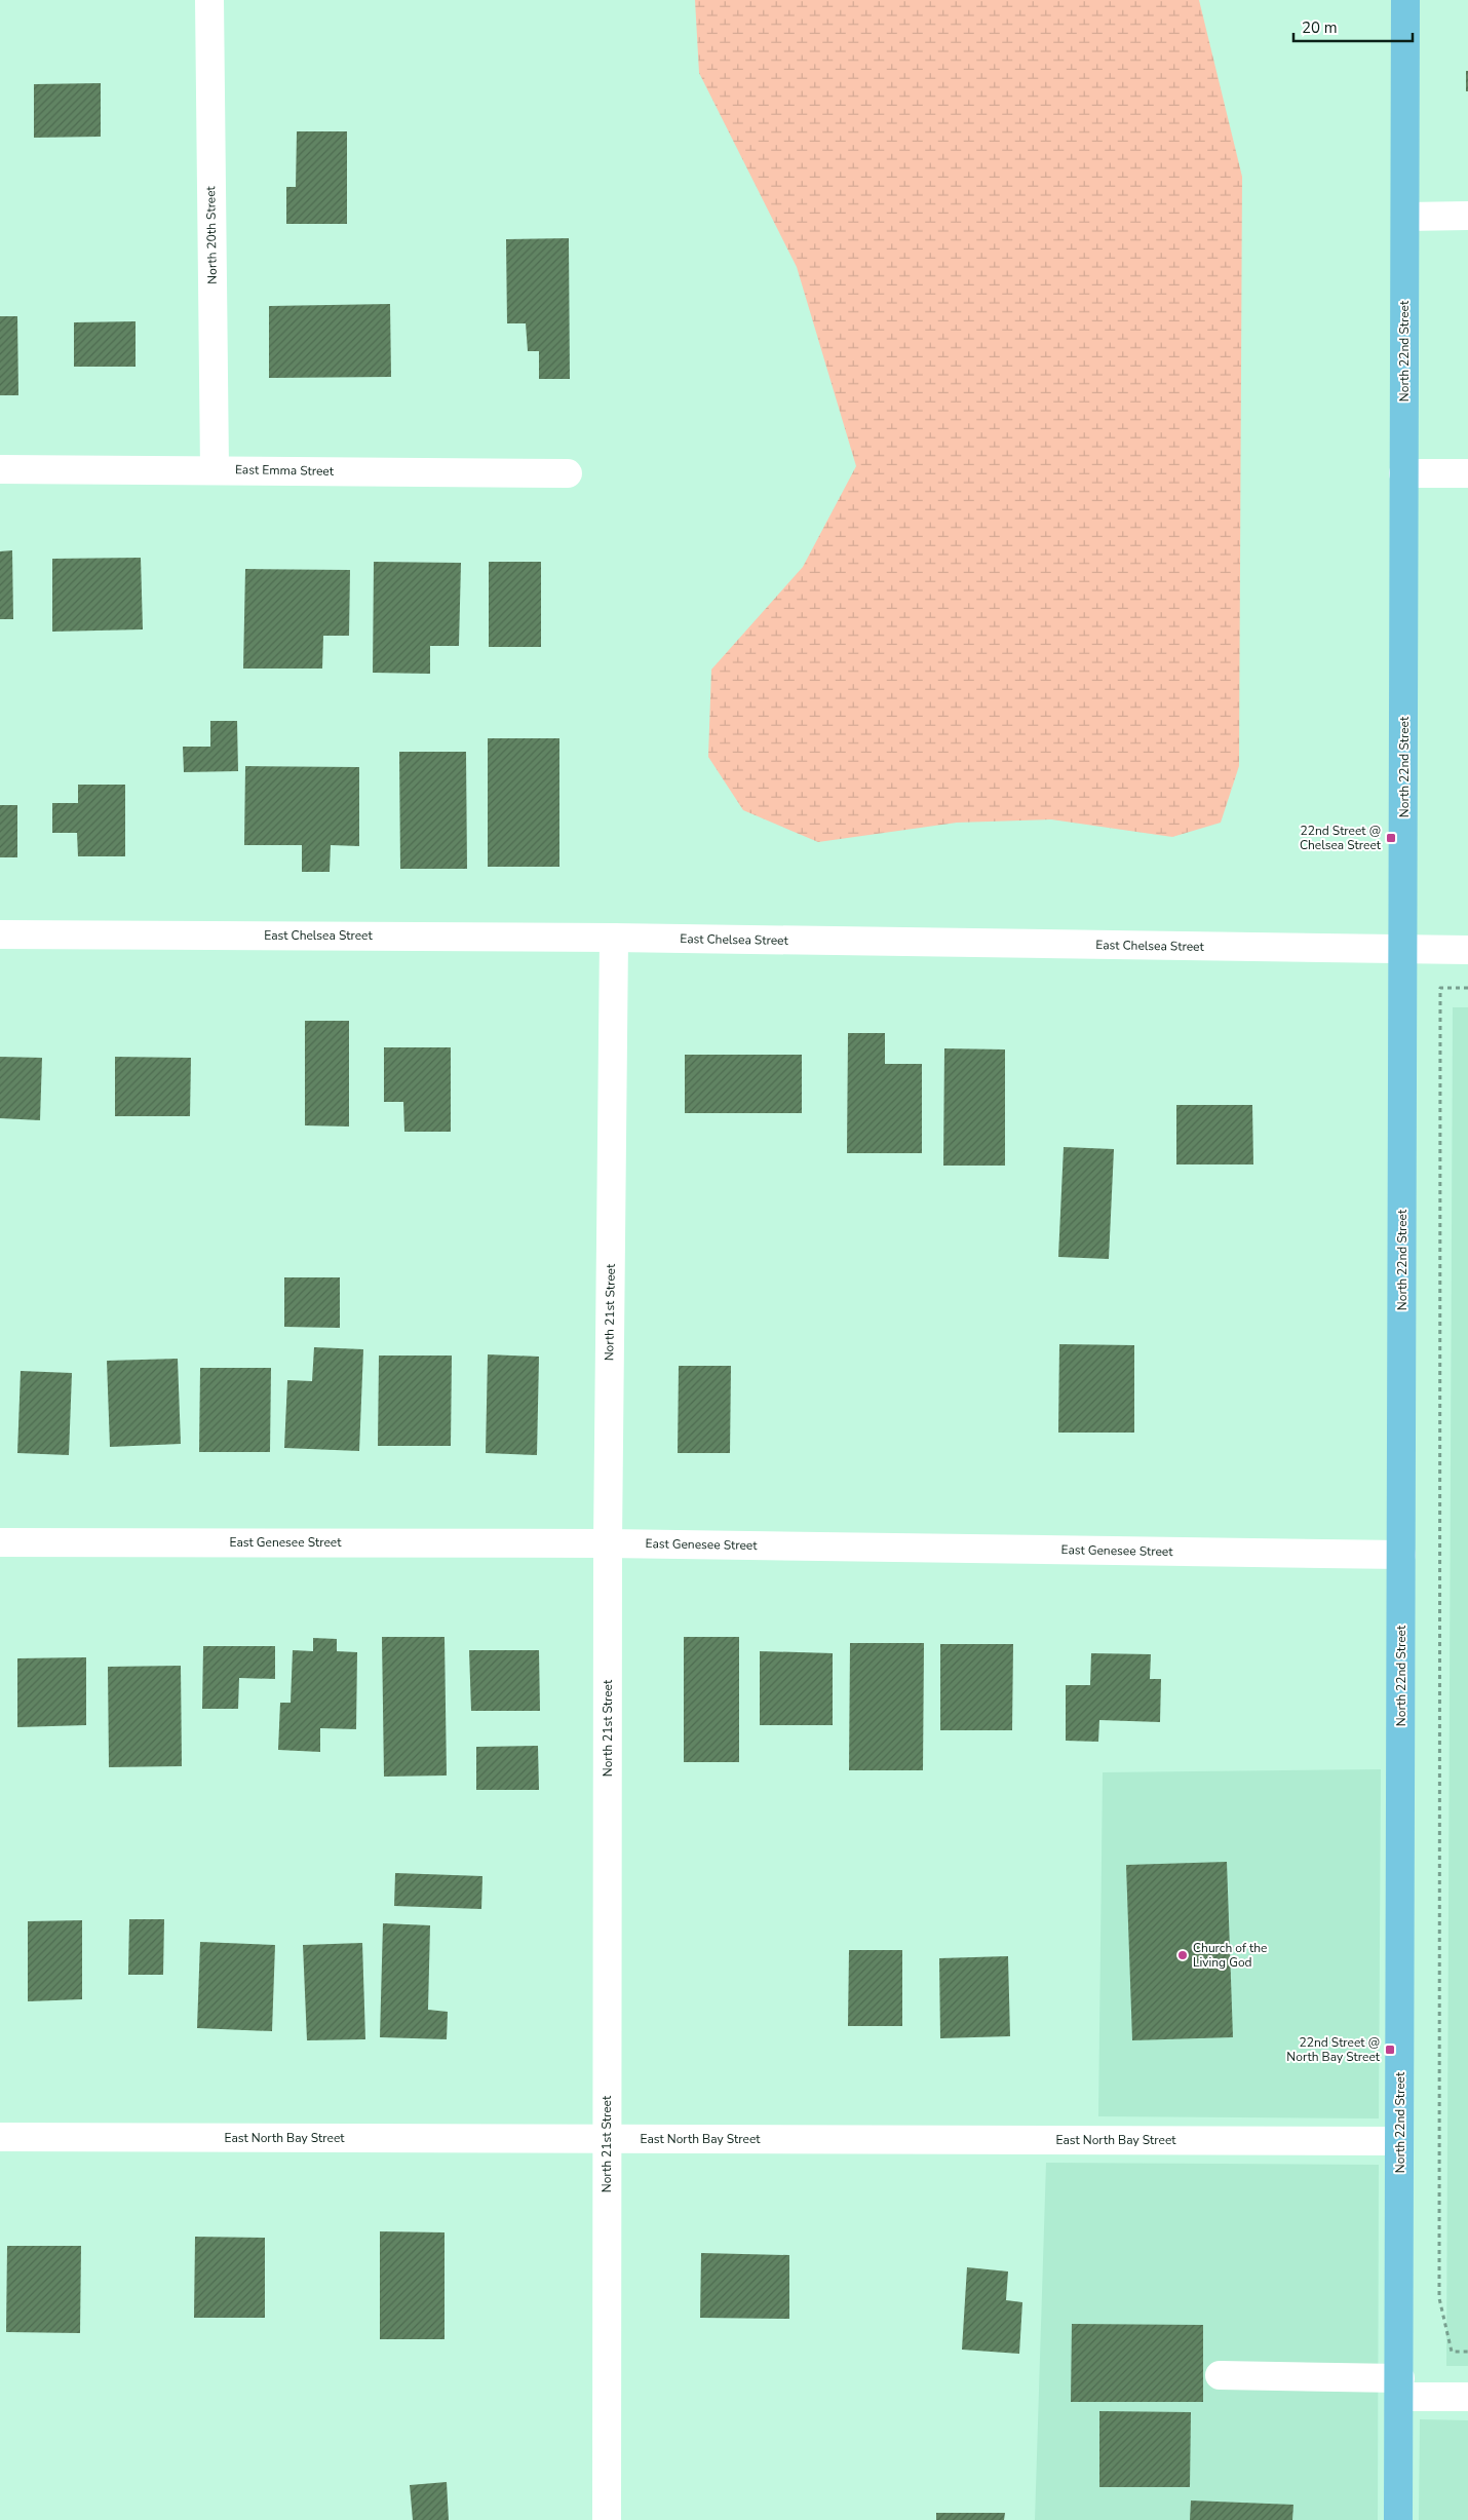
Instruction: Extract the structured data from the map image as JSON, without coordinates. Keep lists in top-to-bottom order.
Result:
{
  "streets": {
    "main road": ["North 22nd Street"],
    "street": [
      "North 20th Street",
      "East Emma Street",
      "East Chelsea Street",
      "North 21st Street",
      "East Genesee Street",
      "East North Bay Street"
    ]
  },
  "crossings": [
    ["North 20th Street", "East Emma Street"],
    ["North 22nd Street", "East Chelsea Street"],
    ["North 22nd Street", "East Genesee Street"],
    ["North 22nd Street", "East North Bay Street"],
    ["East Chelsea Street", "North 21st Street"],
    ["North 21st Street", "East Genesee Street"],
    ["North 21st Street", "East North Bay Street"]
  ],
  "places": {
    "transit": ["22nd Street @ Chelsea Street", "22nd Street @ North Bay Street"],
    "other": ["Church of the Living God"]
  },
  "scale_bar": "20 m"
}
